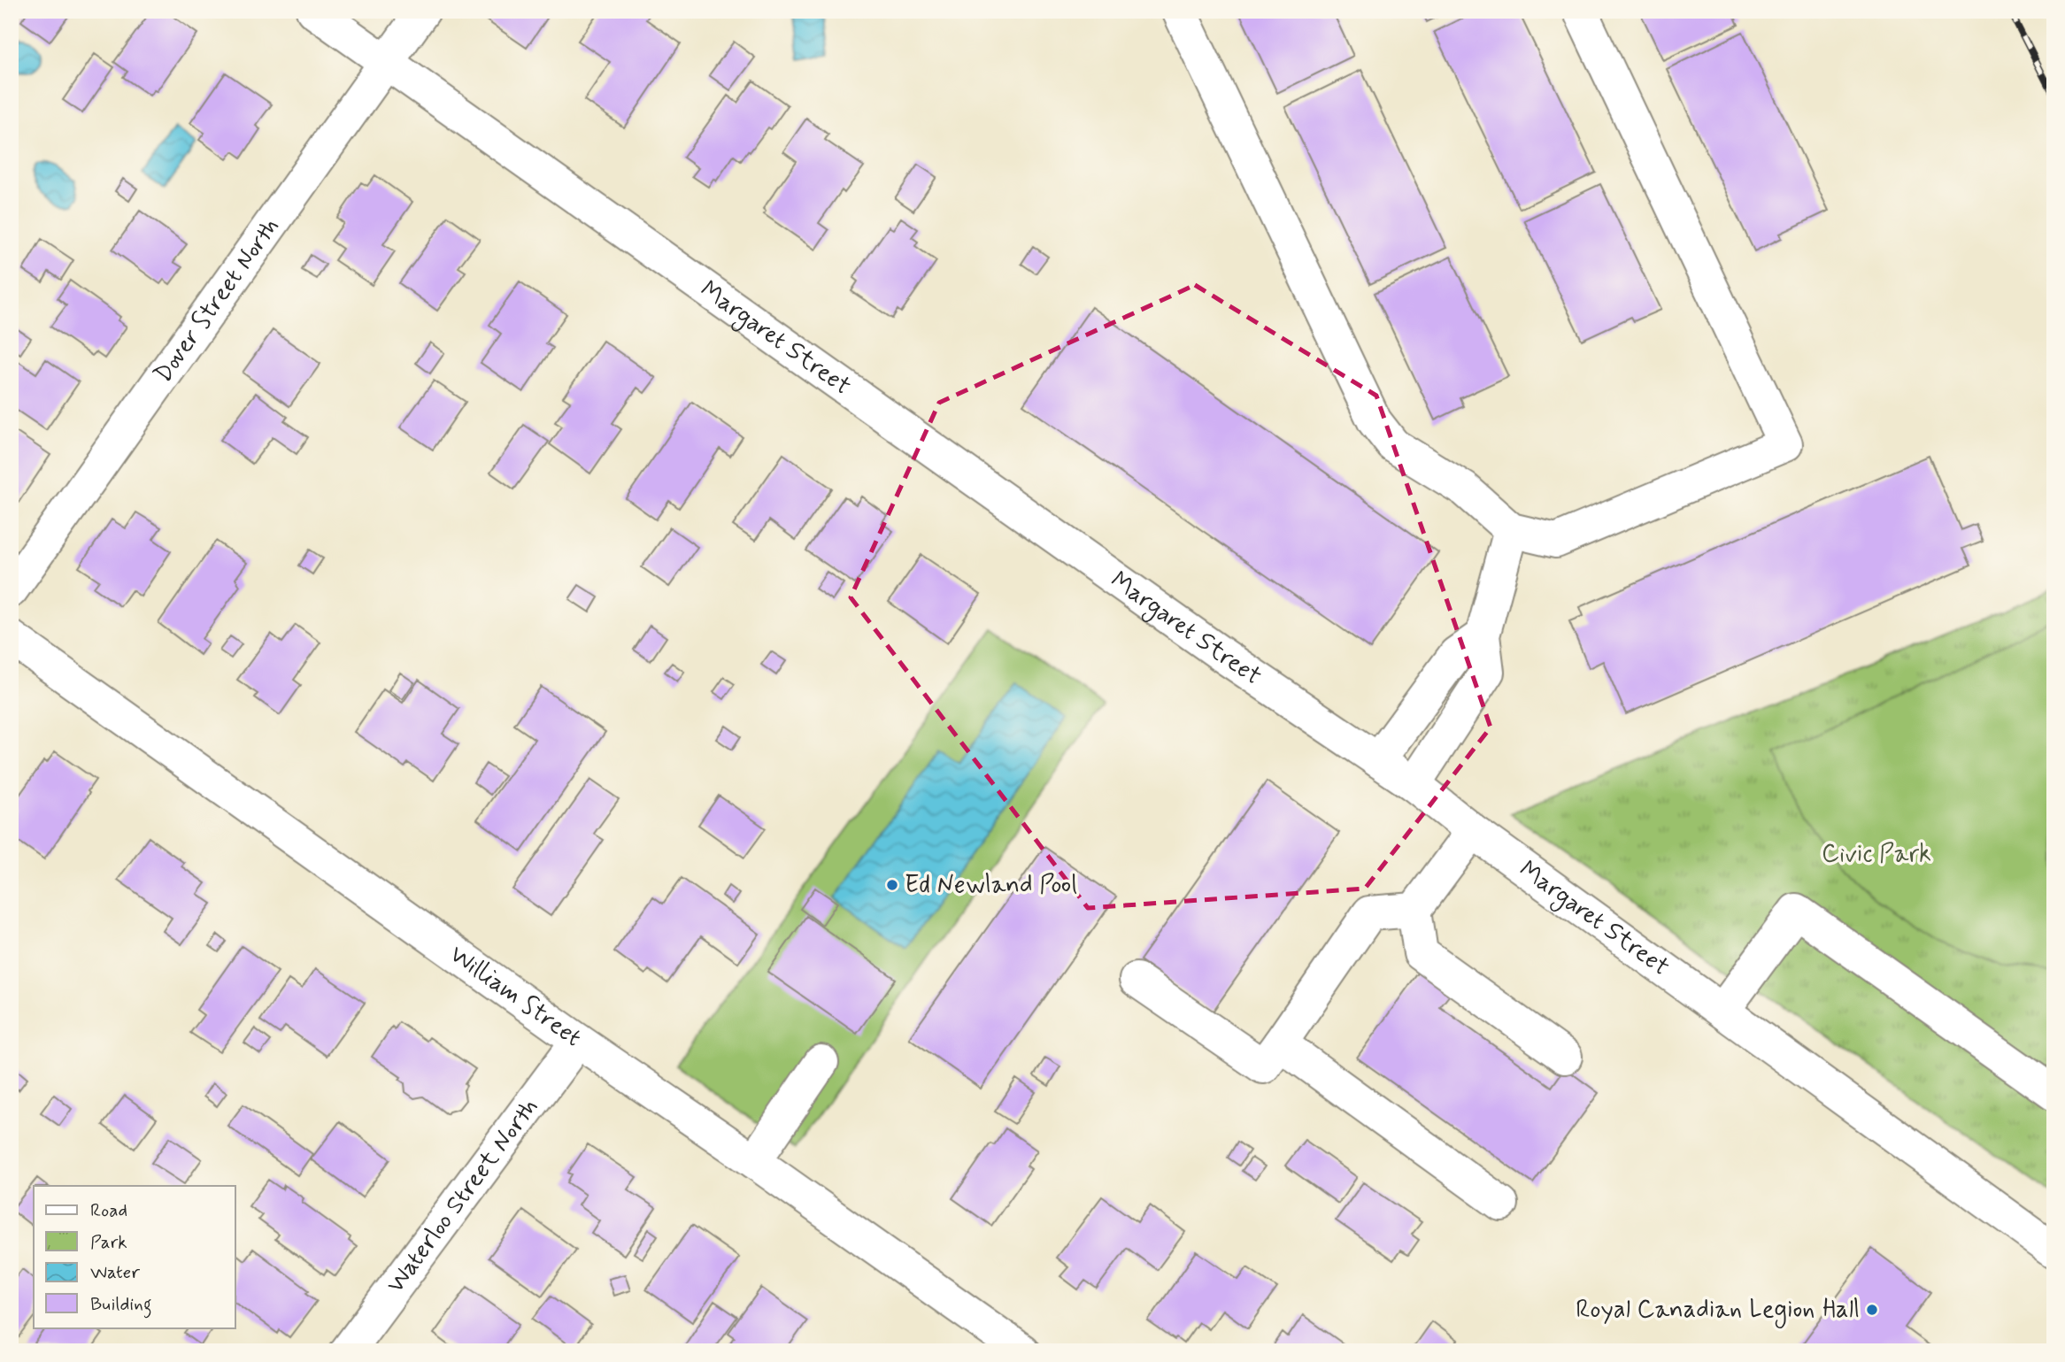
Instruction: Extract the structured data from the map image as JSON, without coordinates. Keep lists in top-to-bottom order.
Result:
{
  "streets": {
    "street": [
      "Dover Street North",
      "Margaret Street",
      "William Street",
      "Waterloo Street North"
    ]
  },
  "crossings": [
    ["Dover Street North", "Margaret Street"],
    ["William Street", "Waterloo Street North"]
  ],
  "parks": ["Civic Park"],
  "places": ["Ed Newland Pool", "Royal Canadian Legion Hall"],
  "legend": [
    "Road",
    "Park",
    "Water",
    "Building"
  ]
}
